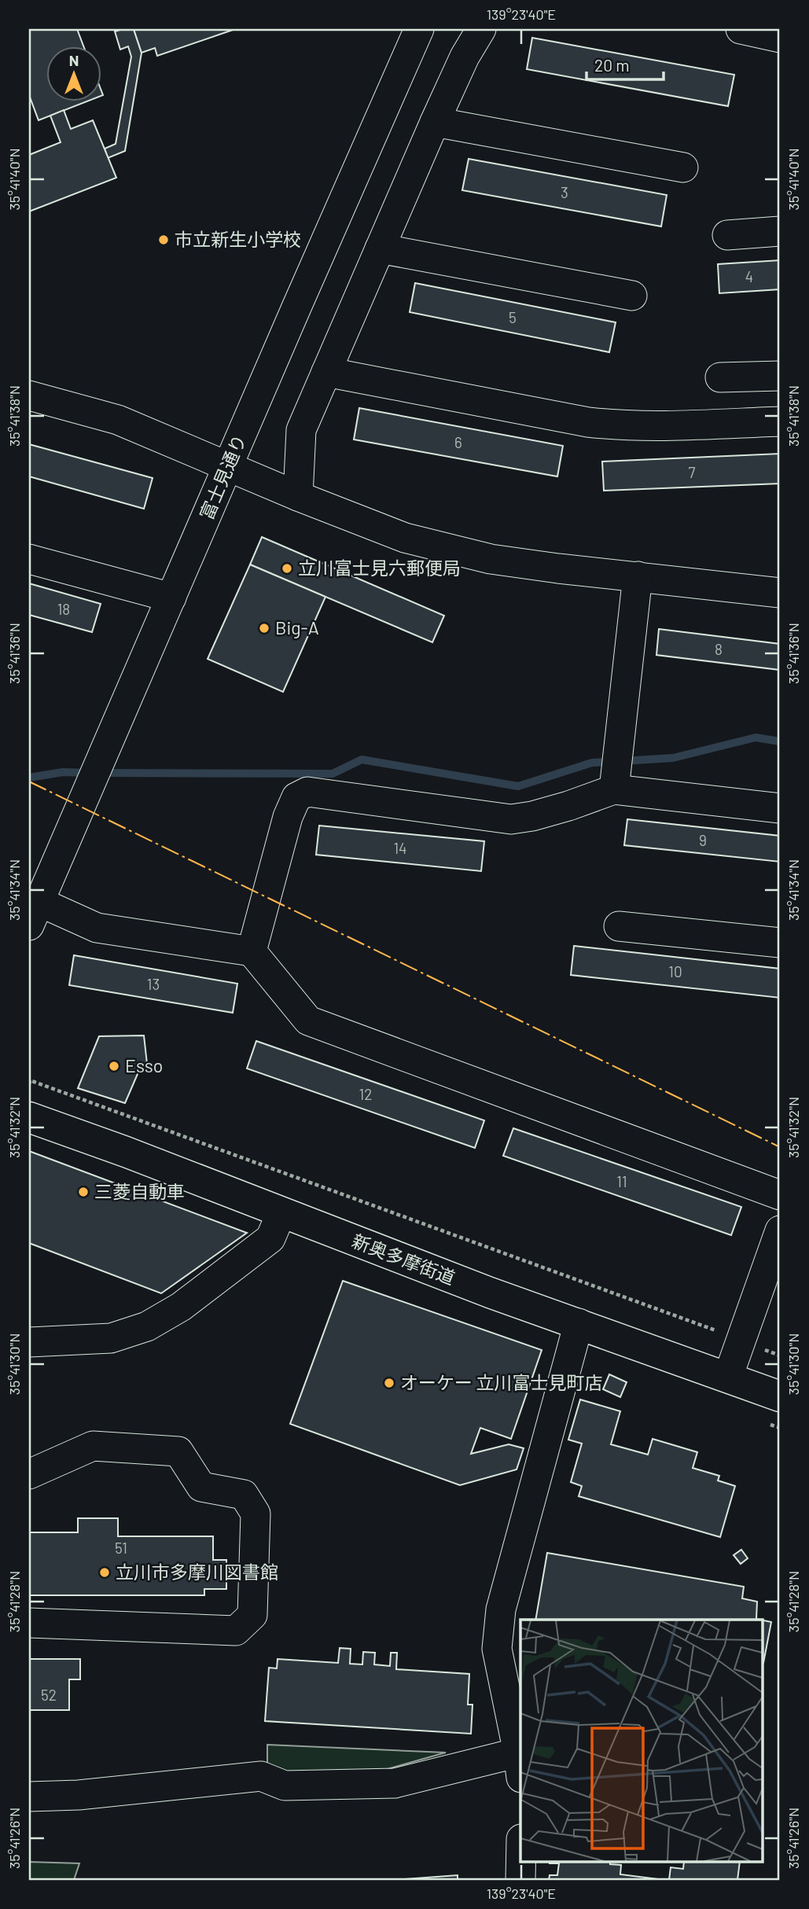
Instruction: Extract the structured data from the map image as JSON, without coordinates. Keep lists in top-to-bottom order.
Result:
{
  "streets": {
    "main road": ["新奥多摩街道"],
    "street": ["富士見通り"]
  },
  "places": [
    "市立新生小学校",
    "立川富士見六郵便局",
    "Big-A",
    "Esso",
    "三菱自動車",
    "オーケー 立川富士見町店",
    "立川市多摩川図書館"
  ],
  "house_numbers": [
    "3",
    "4",
    "5",
    "6",
    "7",
    "18",
    "8",
    "9",
    "14",
    "10",
    "13",
    "12",
    "11",
    "51",
    "52"
  ],
  "scale_bar": "20 m",
  "north": "top",
  "coordinates": [
    "139°23'40\"E",
    "35°41'40\"N",
    "35°41'38\"N",
    "35°41'36\"N",
    "35°41'34\"N",
    "35°41'32\"N",
    "35°41'30\"N",
    "35°41'28\"N",
    "35°41'26\"N"
  ]
}
